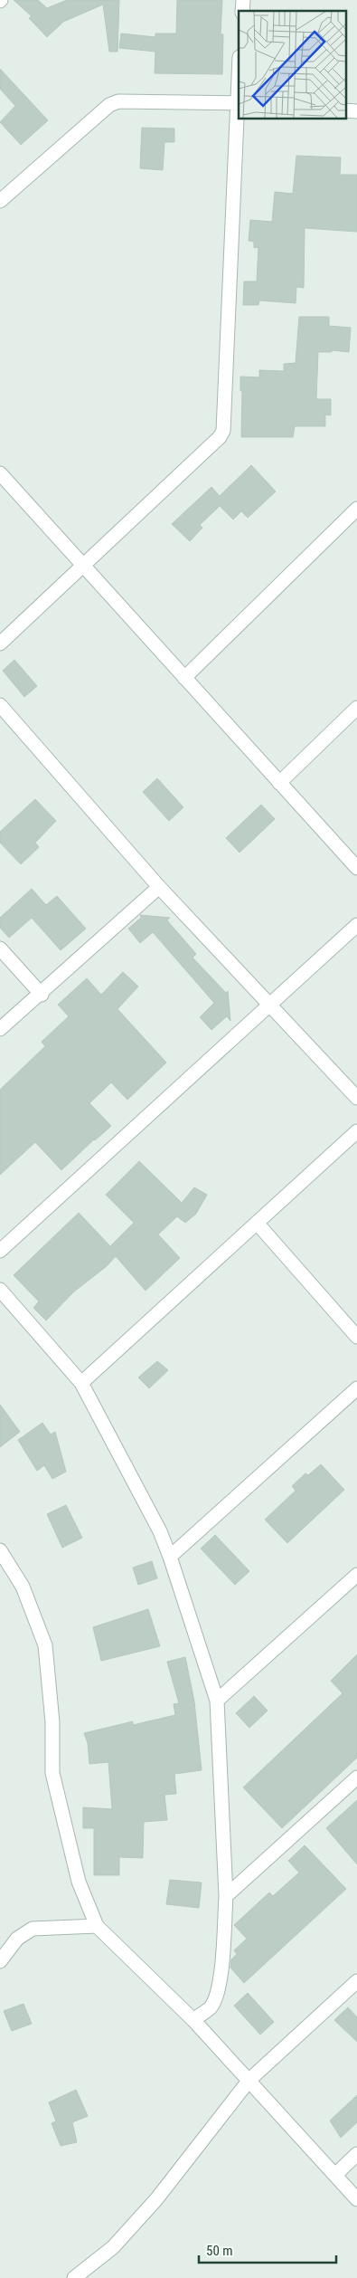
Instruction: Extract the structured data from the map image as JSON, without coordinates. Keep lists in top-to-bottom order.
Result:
{
  "scale_bar": "50 m"
}
